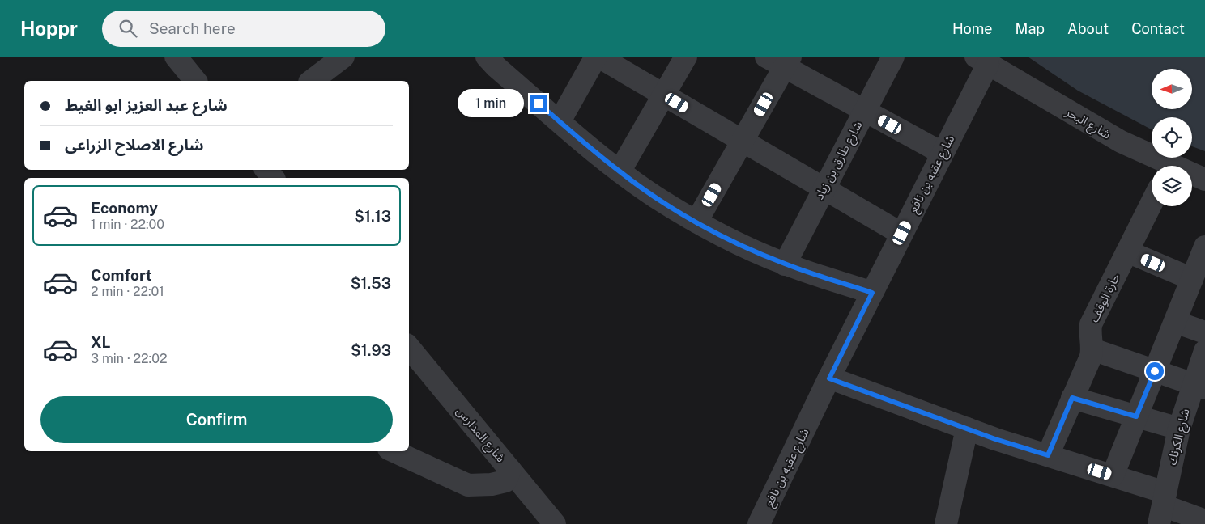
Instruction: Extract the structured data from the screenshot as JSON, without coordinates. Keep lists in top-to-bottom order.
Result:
{
  "streets": {
    "street": [
      "شارع البحر",
      "شارع طارق بن زياد",
      "شارع عقبه بن نافع",
      "حارة الوقف",
      "شارع المدارس",
      "شارع الكرنك"
    ]
  },
  "crossings": [
    ["شارع البحر", "شارع عقبه بن نافع"]
  ],
  "north": "left",
  "page": {
    "header": "Hoppr",
    "search": "Search here",
    "nav": [
      "Home",
      "Map",
      "About",
      "Contact"
    ],
    "banner": ["شارع عبد العزيز ابو الغيط", "شارع الاصلاح الزراعى"],
    "bubble": "1 min",
    "list": [
      {
        "name": "Economy",
        "note": "1 min · 22:00",
        "value": "$1.13"
      },
      {
        "name": "Comfort",
        "note": "2 min · 22:01",
        "value": "$1.53"
      },
      {
        "name": "XL",
        "note": "3 min · 22:02",
        "value": "$1.93"
      }
    ],
    "buttons": "Confirm"
  }
}
